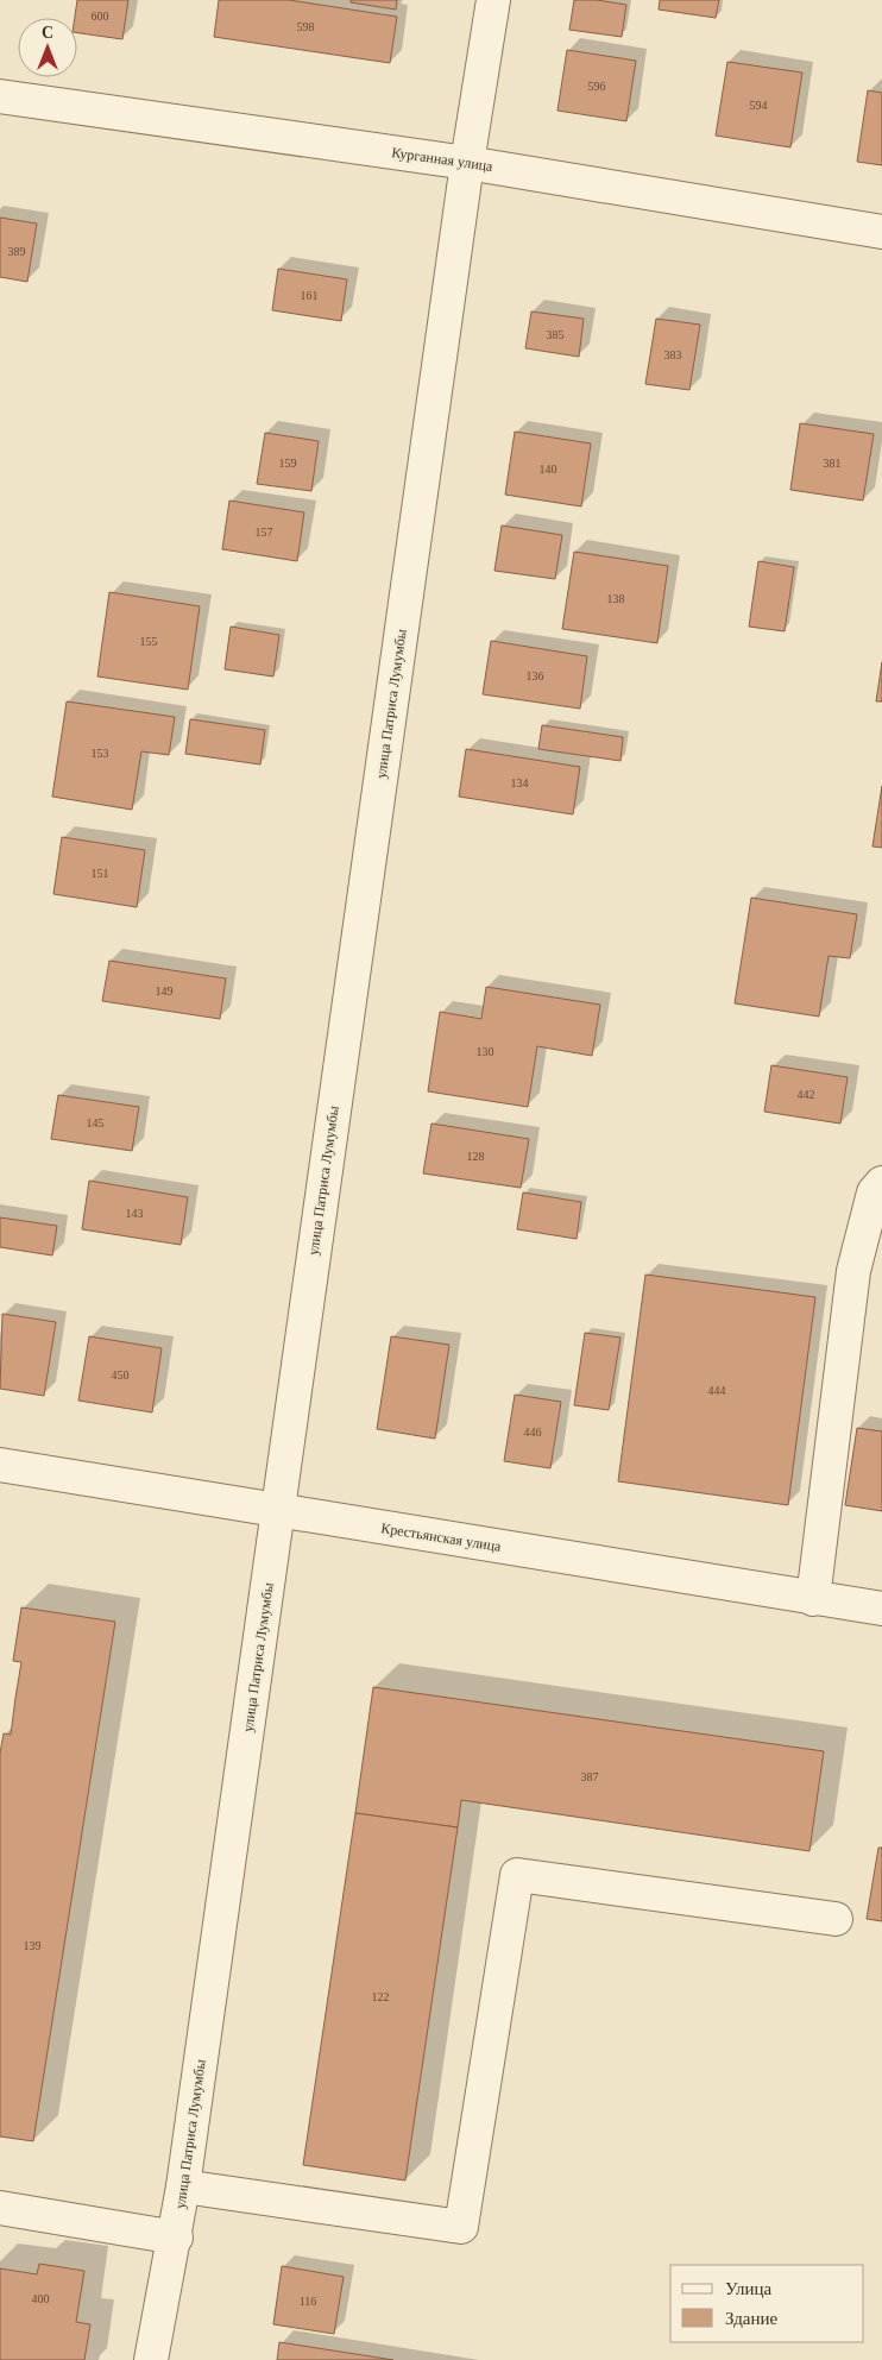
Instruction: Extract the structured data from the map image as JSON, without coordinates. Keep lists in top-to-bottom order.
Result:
{
  "streets": {
    "street": ["Курганная улица", "улица Патриса Лумумбы", "Крестьянская улица"]
  },
  "crossings": [
    ["Курганная улица", "улица Патриса Лумумбы"],
    ["улица Патриса Лумумбы", "Крестьянская улица"]
  ],
  "house_numbers": [
    "600",
    "598",
    "596",
    "594",
    "389",
    "161",
    "385",
    "383",
    "159",
    "381",
    "140",
    "157",
    "138",
    "155",
    "136",
    "153",
    "134",
    "151",
    "149",
    "130",
    "442",
    "145",
    "128",
    "143",
    "450",
    "444",
    "446",
    "387",
    "139",
    "122",
    "400",
    "116"
  ],
  "legend": ["Улица", "Здание"],
  "north": "top"
}
